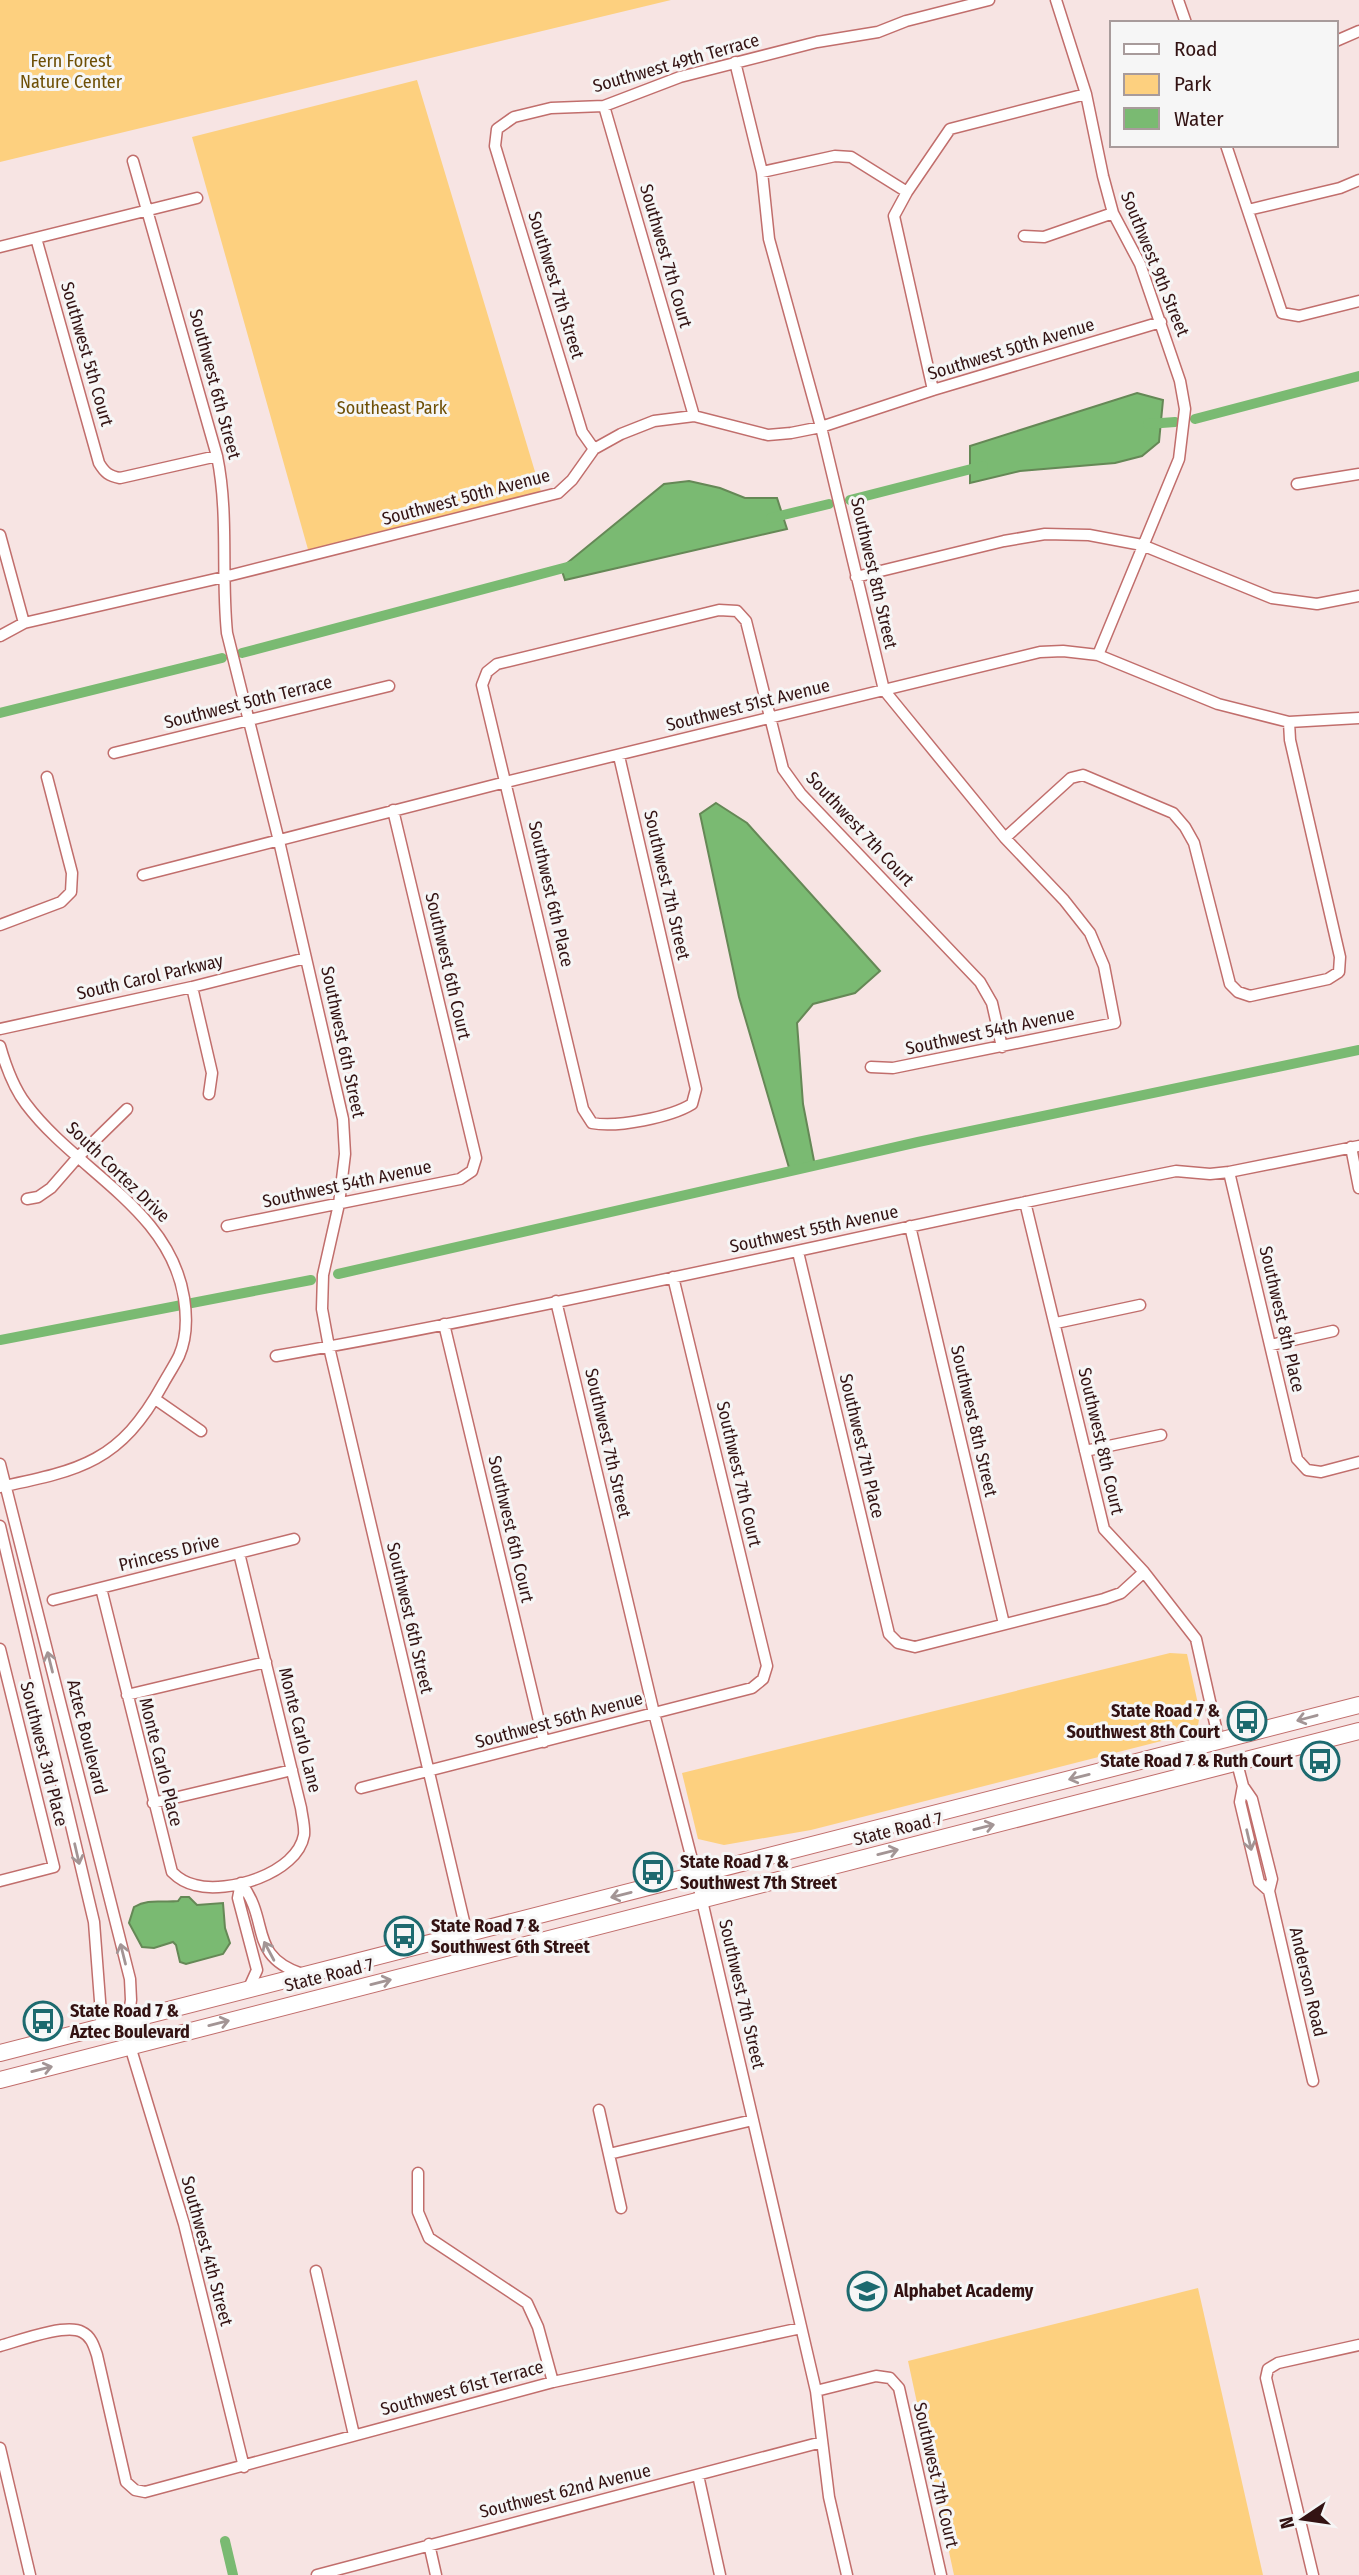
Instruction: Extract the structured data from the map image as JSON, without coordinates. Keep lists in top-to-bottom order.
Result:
{
  "streets": {
    "main road": ["State Road 7"],
    "street": [
      "Southwest 49th Terrace",
      "Southwest 7th Court",
      "Southwest 9th Street",
      "Southwest 7th Street",
      "Southwest 50th Avenue",
      "Southwest 5th Court",
      "Southwest 6th Street",
      "Southwest 8th Street",
      "Southwest 50th Terrace",
      "Southwest 51st Avenue",
      "Southwest 6th Place",
      "Southwest 6th Court",
      "South Carol Parkway",
      "Southwest 54th Avenue",
      "South Cortez Drive",
      "Southwest 55th Avenue",
      "Southwest 8th Place",
      "Southwest 8th Court",
      "Southwest 7th Place",
      "Princess Drive",
      "Southwest 56th Avenue",
      "Monte Carlo Lane",
      "Aztec Boulevard",
      "Southwest 3rd Place",
      "Monte Carlo Place",
      "Anderson Road",
      "Southwest 4th Street",
      "Southwest 61st Terrace",
      "Southwest 62nd Avenue"
    ]
  },
  "crossings": [
    ["Southwest 49th Terrace", "Southwest 7th Court"],
    ["Southwest 49th Terrace", "Southwest 7th Street"],
    ["Southwest 49th Terrace", "Southwest 8th Street"],
    ["Southwest 7th Court", "Southwest 7th Street"],
    ["Southwest 7th Court", "Southwest 50th Avenue"],
    ["Southwest 7th Court", "Southwest 51st Avenue"],
    ["Southwest 7th Court", "Southwest 6th Place"],
    ["Southwest 7th Court", "Southwest 54th Avenue"],
    ["Southwest 7th Court", "Southwest 55th Avenue"],
    ["Southwest 7th Court", "Southwest 56th Avenue"],
    ["Southwest 9th Street", "Southwest 50th Avenue"],
    ["Southwest 9th Street", "Southwest 51st Avenue"],
    ["Southwest 7th Street", "Southwest 50th Avenue"],
    ["Southwest 7th Street", "Southwest 51st Avenue"],
    ["Southwest 7th Street", "Southwest 6th Place"],
    ["Southwest 7th Street", "Southwest 55th Avenue"],
    ["Southwest 7th Street", "Southwest 56th Avenue"],
    ["Southwest 7th Street", "State Road 7"],
    ["Southwest 7th Street", "Southwest 61st Terrace"],
    ["Southwest 7th Street", "Southwest 62nd Avenue"],
    ["Southwest 50th Avenue", "Southwest 6th Street"],
    ["Southwest 50th Avenue", "Southwest 8th Street"],
    ["Southwest 5th Court", "Southwest 6th Street"],
    ["Southwest 6th Street", "Southwest 50th Terrace"],
    ["Southwest 6th Street", "Southwest 51st Avenue"],
    ["Southwest 6th Street", "South Carol Parkway"],
    ["Southwest 6th Street", "Southwest 54th Avenue"],
    ["Southwest 6th Street", "Southwest 55th Avenue"],
    ["Southwest 6th Street", "Southwest 56th Avenue"],
    ["Southwest 6th Street", "State Road 7"],
    ["Southwest 8th Street", "Southwest 51st Avenue"],
    ["Southwest 8th Street", "Southwest 54th Avenue"],
    ["Southwest 8th Street", "Southwest 55th Avenue"],
    ["Southwest 8th Street", "Southwest 7th Place"],
    ["Southwest 51st Avenue", "Southwest 6th Place"],
    ["Southwest 51st Avenue", "Southwest 6th Court"],
    ["Southwest 6th Court", "Southwest 54th Avenue"],
    ["Southwest 6th Court", "Southwest 55th Avenue"],
    ["Southwest 6th Court", "Southwest 56th Avenue"],
    ["South Cortez Drive", "Aztec Boulevard"],
    ["Southwest 55th Avenue", "Southwest 8th Place"],
    ["Southwest 55th Avenue", "Southwest 8th Court"],
    ["Southwest 55th Avenue", "Southwest 7th Place"],
    ["Southwest 8th Court", "State Road 7"],
    ["Princess Drive", "Monte Carlo Lane"],
    ["Princess Drive", "Monte Carlo Place"],
    ["Monte Carlo Lane", "Monte Carlo Place"],
    ["Aztec Boulevard", "State Road 7"],
    ["State Road 7", "Anderson Road"],
    ["State Road 7", "Southwest 4th Street"],
    ["Southwest 4th Street", "Southwest 61st Terrace"]
  ],
  "parks": ["Fern Forest Nature Center", "Southeast Park"],
  "places": {
    "bus stop": [
      "State Road 7 & Southwest 8th Court",
      "State Road 7 & Ruth Court",
      "State Road 7 & Southwest 7th Street",
      "State Road 7 & Southwest 6th Street",
      "State Road 7 & Aztec Boulevard"
    ],
    "school or university": ["Alphabet Academy"]
  },
  "legend": ["Road", "Park", "Water"],
  "north": "left"
}
